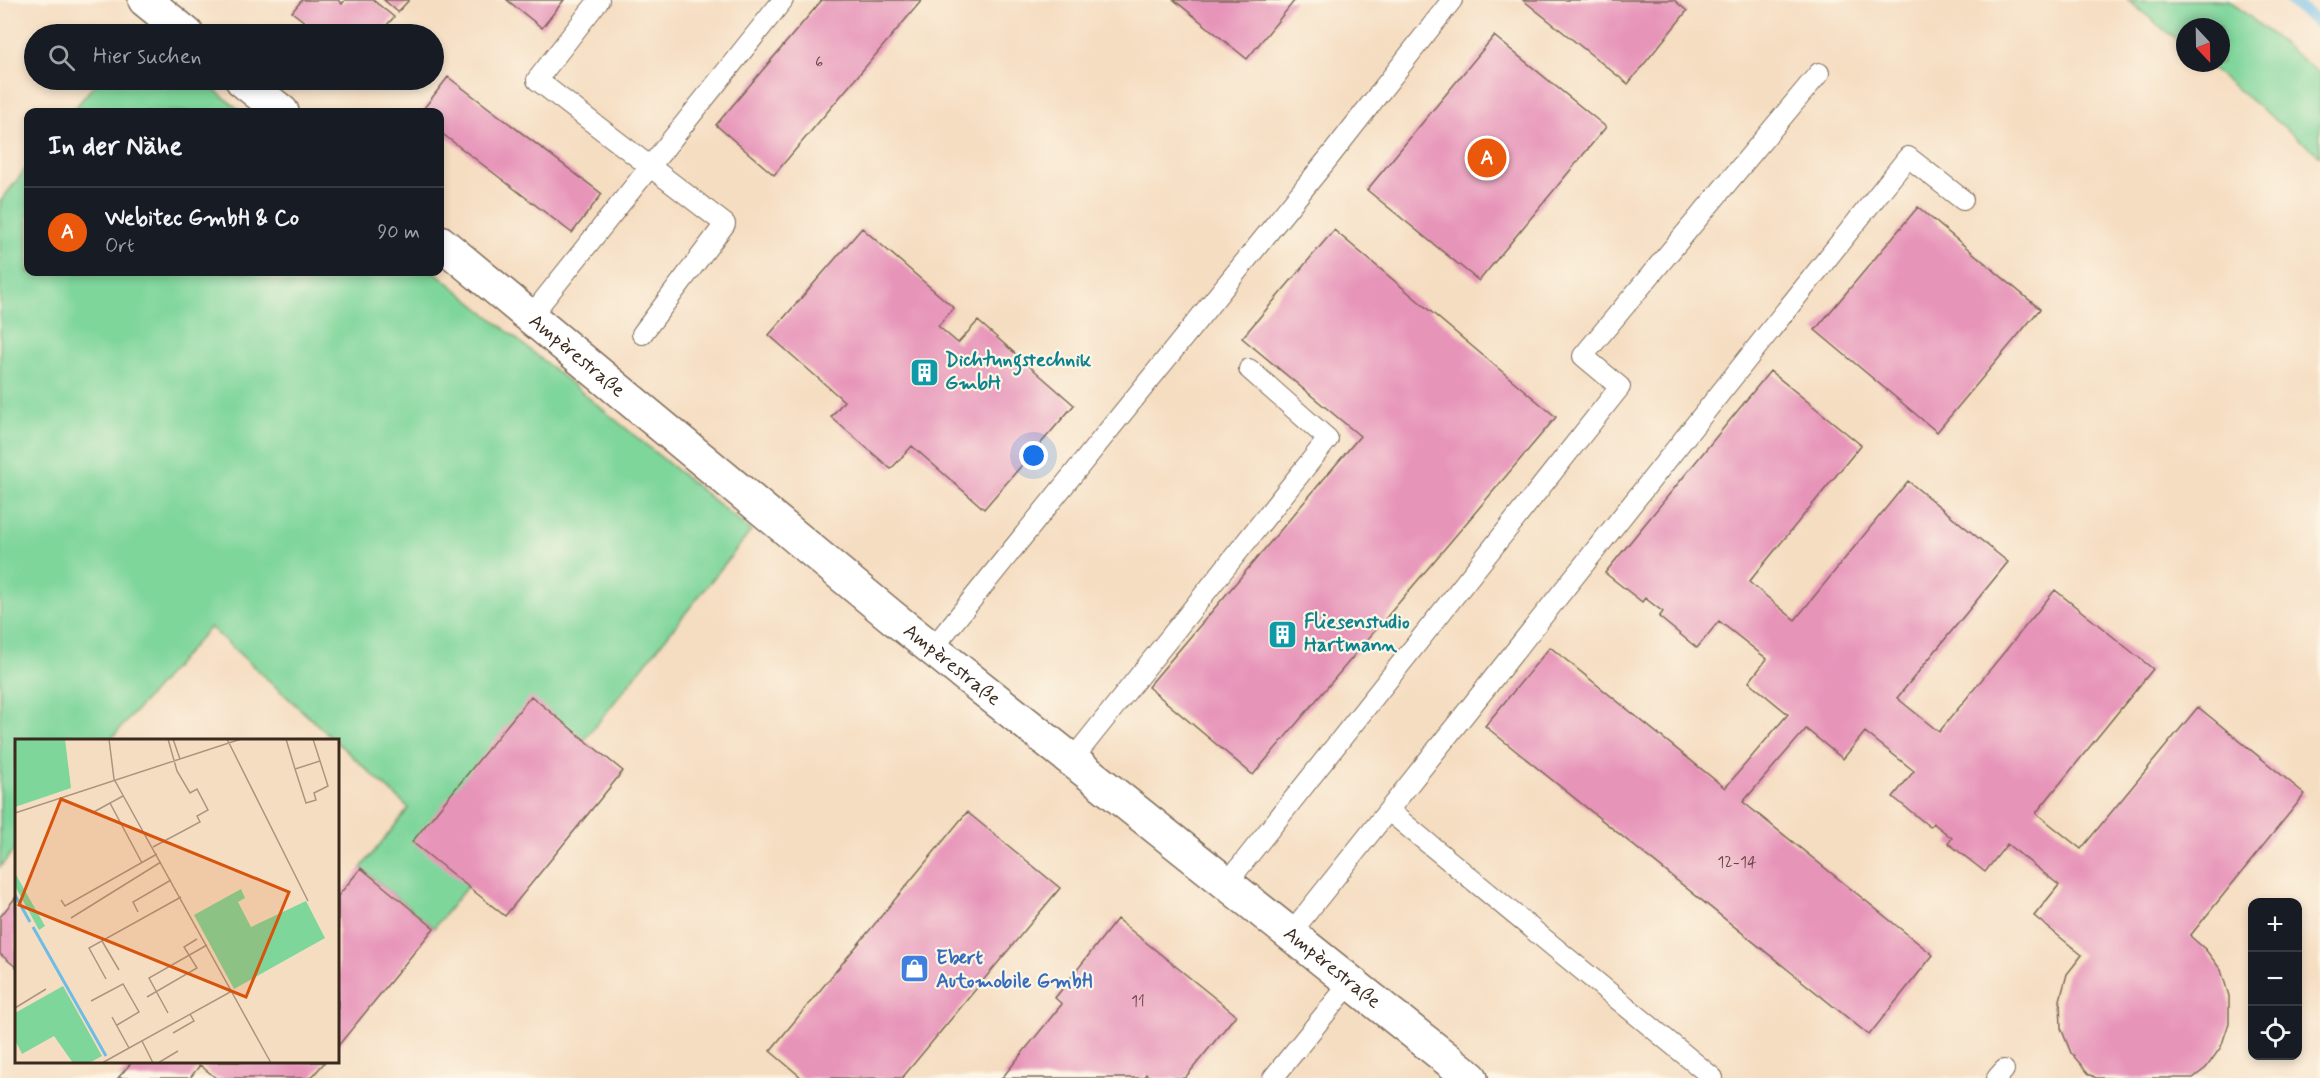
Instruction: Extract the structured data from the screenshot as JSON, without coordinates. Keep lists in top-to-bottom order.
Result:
{
  "streets": {
    "street": ["Ampèrestraße"]
  },
  "places": {
    "building": ["Dichtungstechnik GmbH", "Fliesenstudio Hartmann"],
    "shop": ["Ebert Automobile GmbH"]
  },
  "house_numbers": ["6", "12-14", "11"],
  "north": "bottom",
  "page": {
    "search": "Hier suchen",
    "heading": "In der Nähe",
    "pins": "A",
    "list": [
      {
        "mark": "A",
        "name": "Webitec GmbH & Co",
        "note": "Ort",
        "value": "90 m"
      }
    ],
    "map_buttons": ["+", "−"]
  }
}
